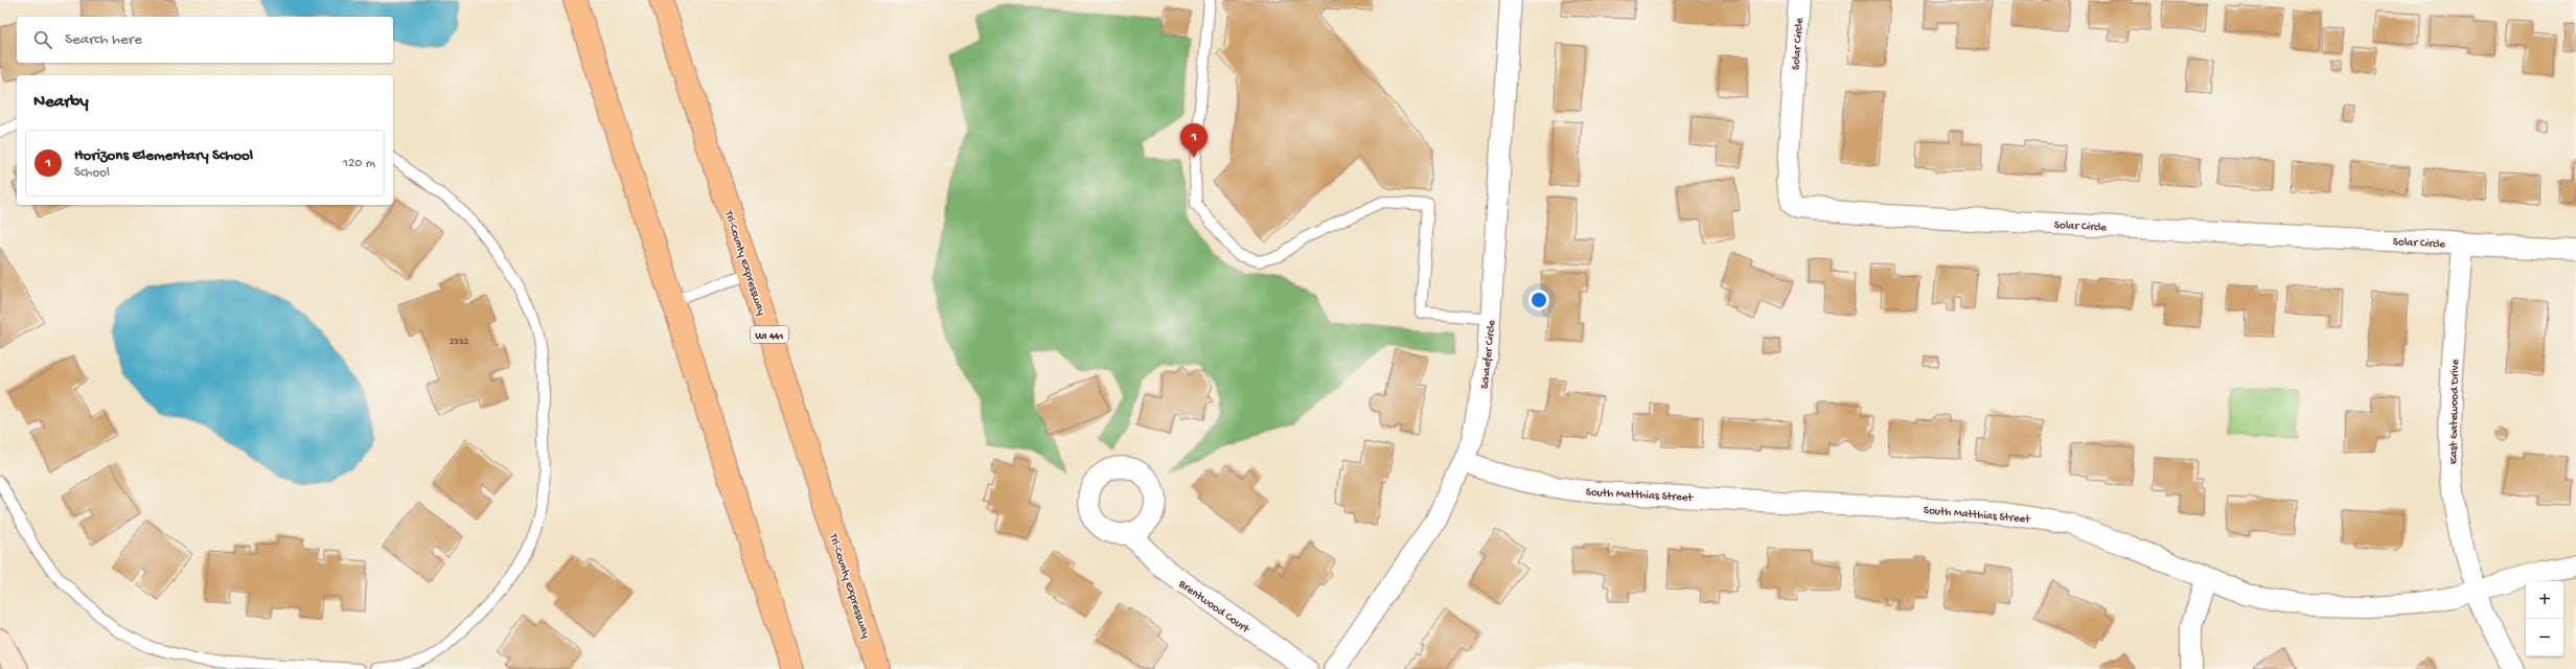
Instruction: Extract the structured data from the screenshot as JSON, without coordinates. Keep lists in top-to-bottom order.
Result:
{
  "streets": {
    "highway": ["Tri-County Expressway", "WI 441"],
    "street": [
      "Solar Circle",
      "Schaefer Circle",
      "East Gatewood Drive",
      "South Matthias Street",
      "Brentwood Court"
    ]
  },
  "crossings": [
    ["Solar Circle", "East Gatewood Drive"],
    ["Schaefer Circle", "South Matthias Street"],
    ["East Gatewood Drive", "South Matthias Street"]
  ],
  "house_numbers": ["2332"],
  "page": {
    "search": "Search here",
    "heading": "Nearby",
    "pins": "1",
    "list": [
      {
        "mark": "1",
        "name": "Horizons Elementary School",
        "note": "School",
        "value": "120 m"
      }
    ],
    "map_buttons": ["+", "−"]
  }
}
